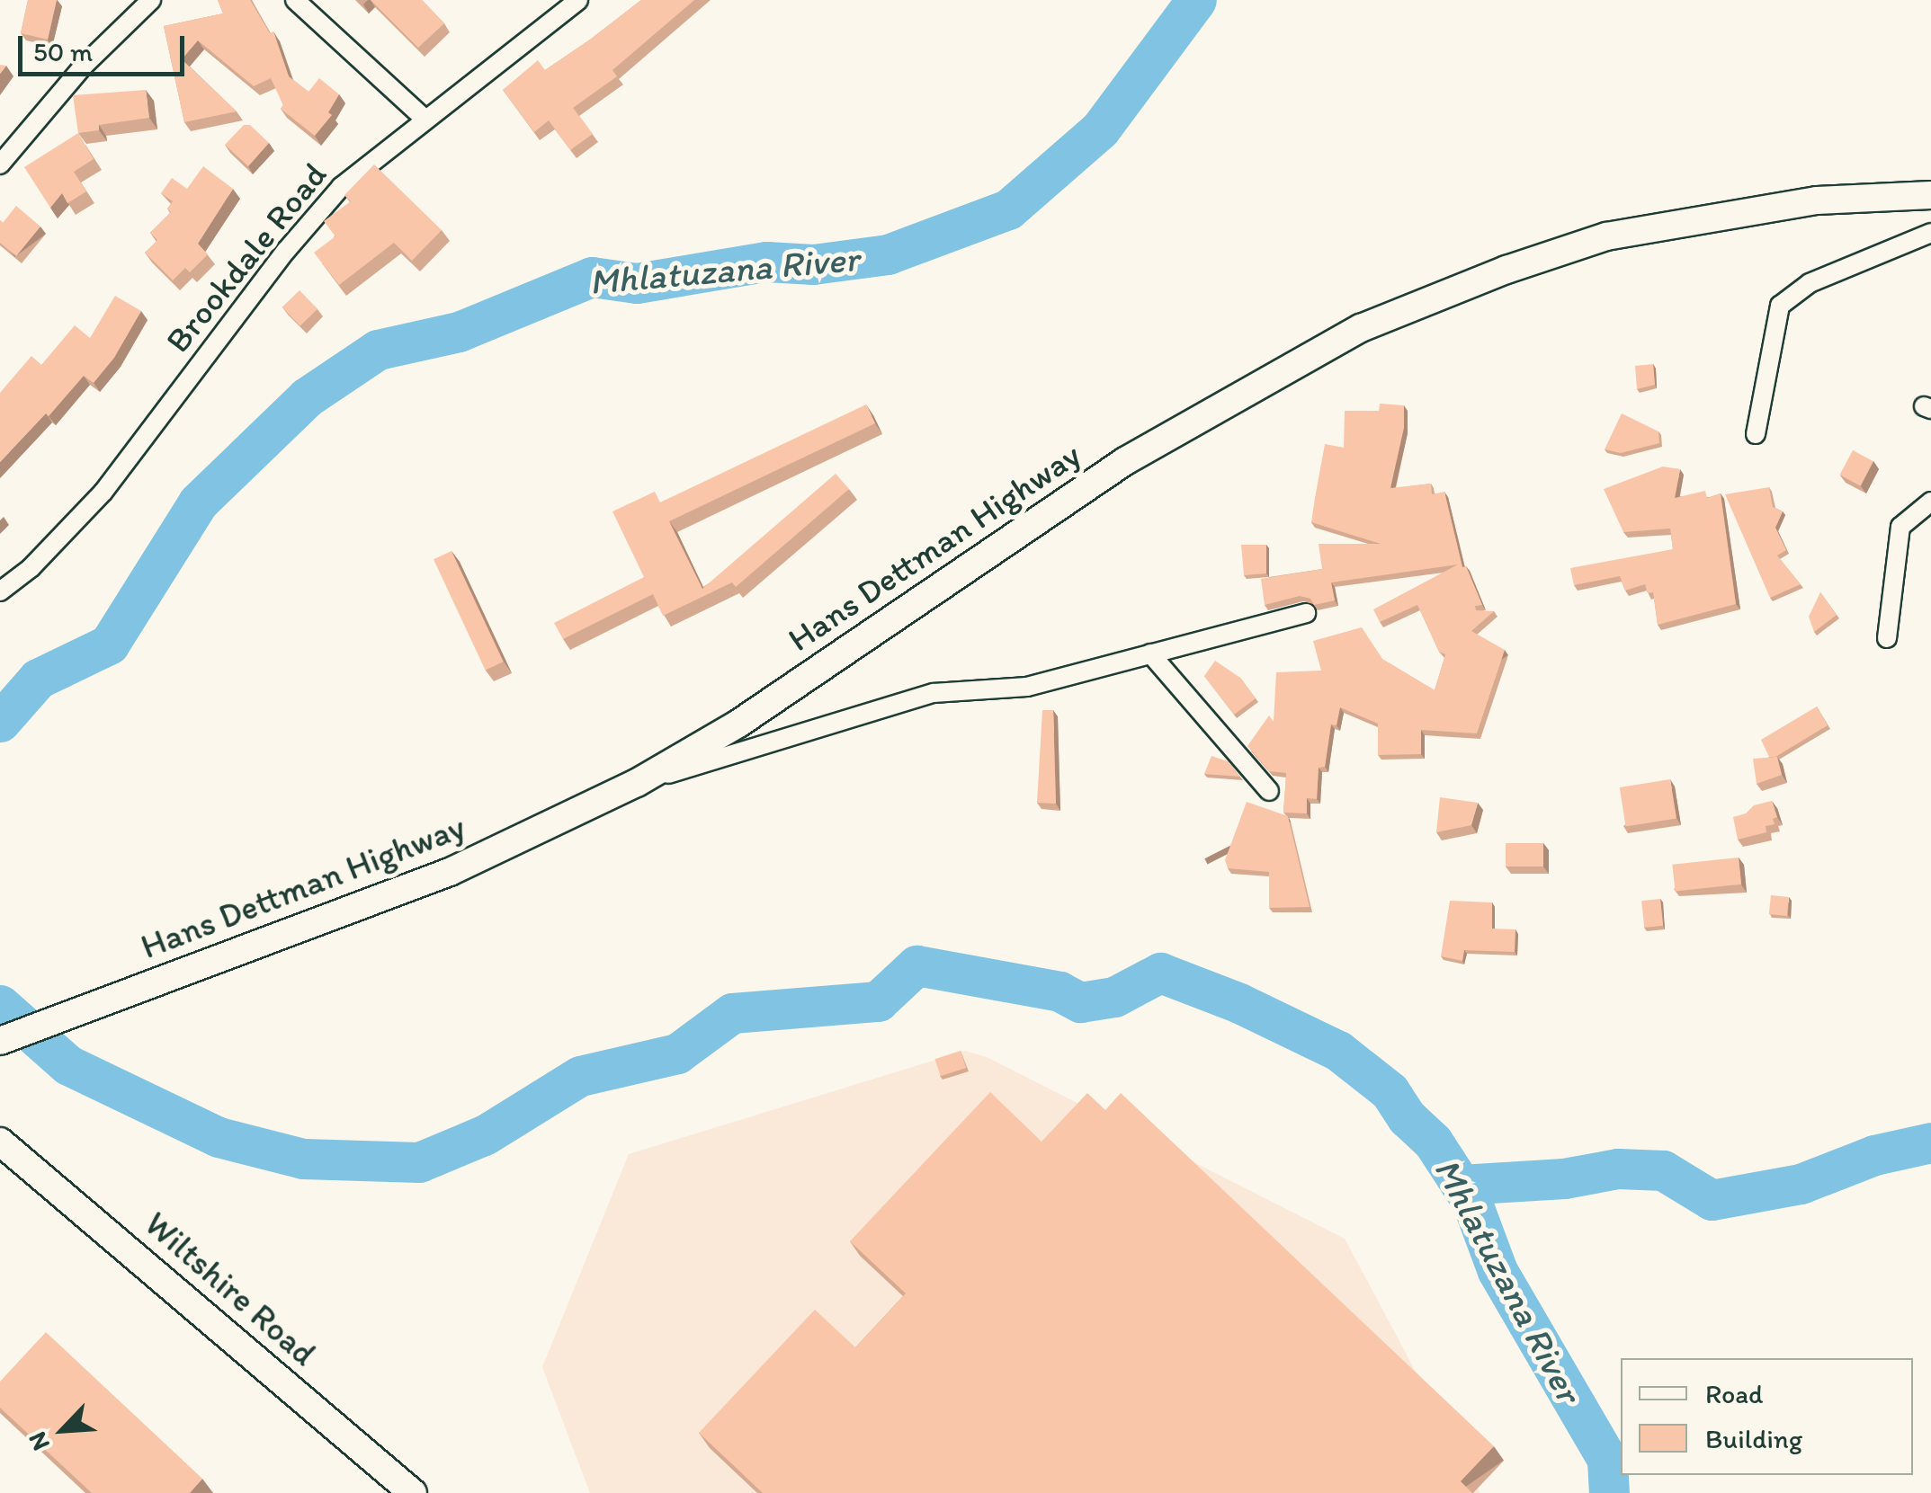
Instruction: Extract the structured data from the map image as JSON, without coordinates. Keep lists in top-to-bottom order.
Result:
{
  "streets": {
    "street": ["Brookdale Road", "Hans Dettman Highway", "Wiltshire Road"]
  },
  "water": ["Mhlatuzana River"],
  "legend": ["Road", "Building"],
  "scale_bar": "50 m",
  "north": "bottom left"
}
